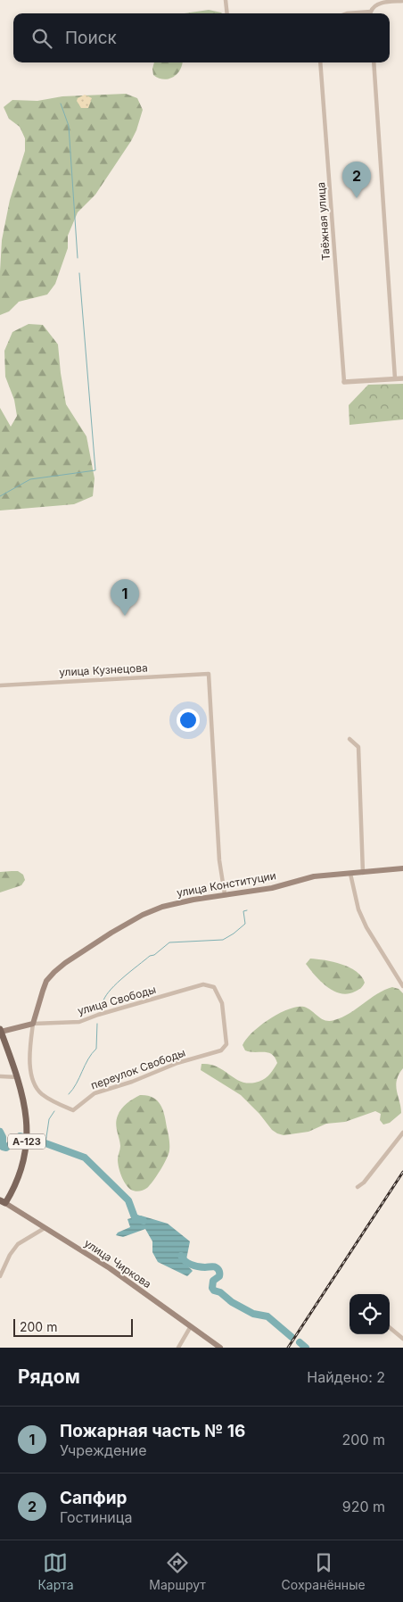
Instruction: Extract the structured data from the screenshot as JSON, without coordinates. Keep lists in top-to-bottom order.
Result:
{
  "streets": {
    "main road": ["улица Конституции", "А-123", "улица Чиркова"],
    "street": [
      "Таёжная улица",
      "улица Кузнецова",
      "улица Свободы",
      "переулок Свободы"
    ]
  },
  "crossings": [
    ["улица Кузнецова", "улица Конституции"],
    ["улица Конституции", "улица Свободы"],
    ["улица Конституции", "переулок Свободы"],
    ["улица Свободы", "переулок Свободы"],
    ["А-123", "улица Чиркова"]
  ],
  "scale_bar": "200 m",
  "page": {
    "search": "Поиск",
    "pins": ["2", "1"],
    "scale": "200 m",
    "heading": ["Рядом", "Найдено: 2"],
    "list": [
      {
        "mark": "1",
        "name": "Пожарная часть № 16",
        "note": "Учреждение",
        "value": "200 m"
      },
      {
        "mark": "2",
        "name": "Сапфир",
        "note": "Гостиница",
        "value": "920 m"
      }
    ],
    "nav": ["Карта", "Маршрут", "Сохранённые"]
  }
}
